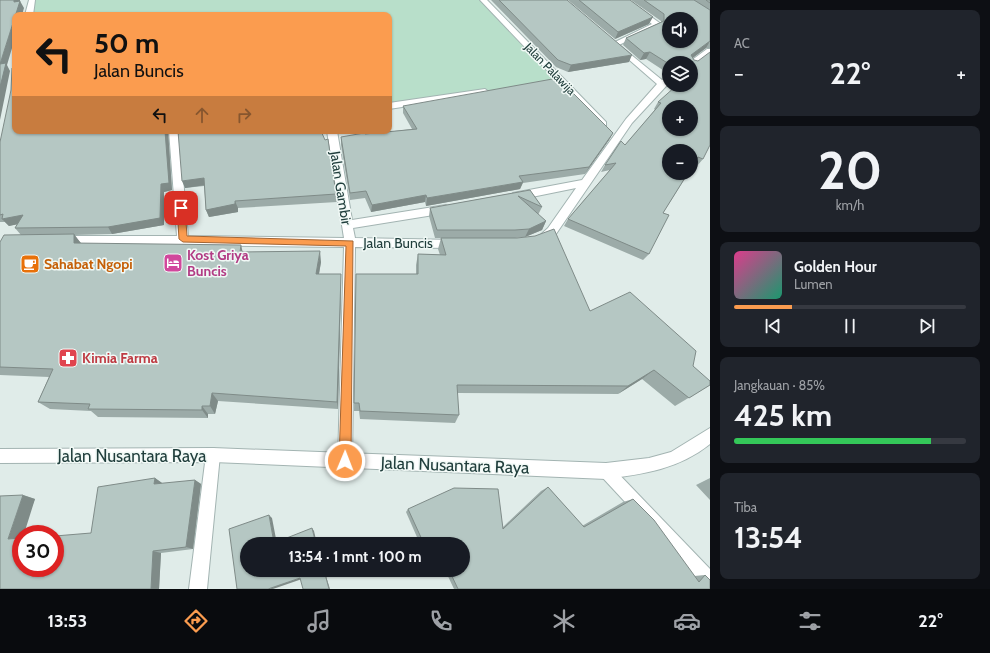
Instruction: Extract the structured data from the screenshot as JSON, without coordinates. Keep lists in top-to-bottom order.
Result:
{
  "streets": {
    "street": [
      "Jalan Palawija",
      "Jalan Gambir",
      "Jalan Buncis",
      "Jalan Nusantara Raya"
    ]
  },
  "crossings": [
    ["Jalan Gambir", "Jalan Buncis"],
    ["Jalan Gambir", "Jalan Nusantara Raya"]
  ],
  "places": {
    "hotel": ["Kost Griya Buncis"],
    "cafe": ["Sahabat Ngopi"],
    "pharmacy": ["Kimia Farma"]
  },
  "page": {
    "tile": [
      "AC",
      ["20", "km/h"],
      ["Jangkauan · 85%", "425 km"],
      ["Tiba", "13:54"]
    ],
    "map_buttons": ["+", "−"],
    "turn": ["50 m", "Jalan Buncis"],
    "heat": ["−", "22°", "+"],
    "song": ["Golden Hour", "Lumen"],
    "limit": "30",
    "trip": "13:54 · 1 mnt · 100 m",
    "tabs": ["13:53", "22°"]
  }
}
